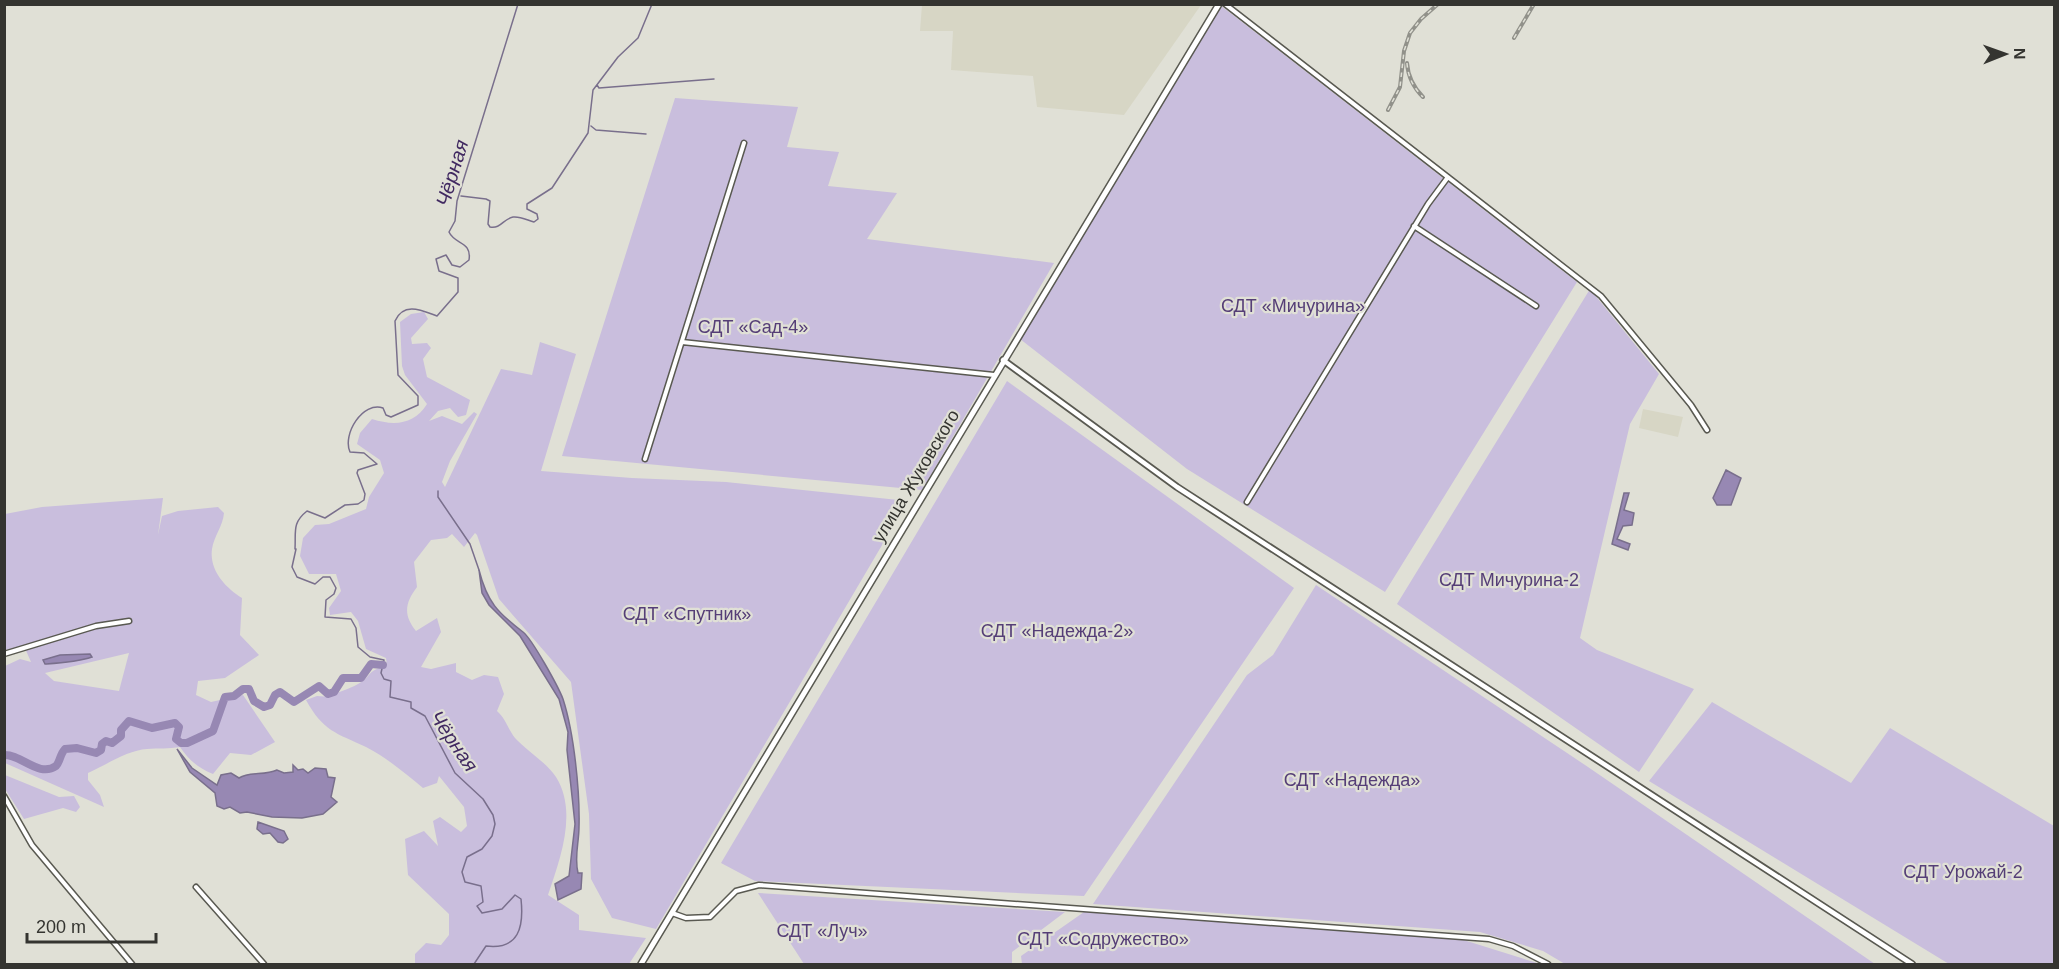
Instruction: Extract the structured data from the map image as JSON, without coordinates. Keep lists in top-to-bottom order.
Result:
{
  "streets": {
    "main road": ["улица Жуковского"]
  },
  "water": ["Чёрная"],
  "parks": [
    "СДТ «Мичурина»",
    "СДТ «Сад-4»",
    "СДТ Мичурина-2",
    "СДТ «Спутник»",
    "СДТ «Надежда-2»",
    "СДТ «Надежда»",
    "СДТ Урожай-2",
    "СДТ «Луч»",
    "СДТ «Содружество»"
  ],
  "scale_bar": "200 m",
  "north": "right"
}
